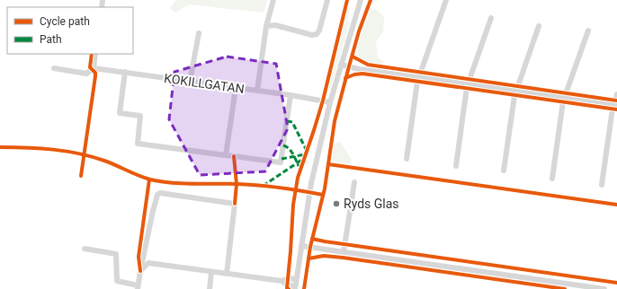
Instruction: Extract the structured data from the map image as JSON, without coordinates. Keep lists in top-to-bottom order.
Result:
{
  "streets": {
    "street": ["KOKILLGATAN"]
  },
  "places": ["Ryds Glas"],
  "legend": ["Cycle path", "Path"]
}
